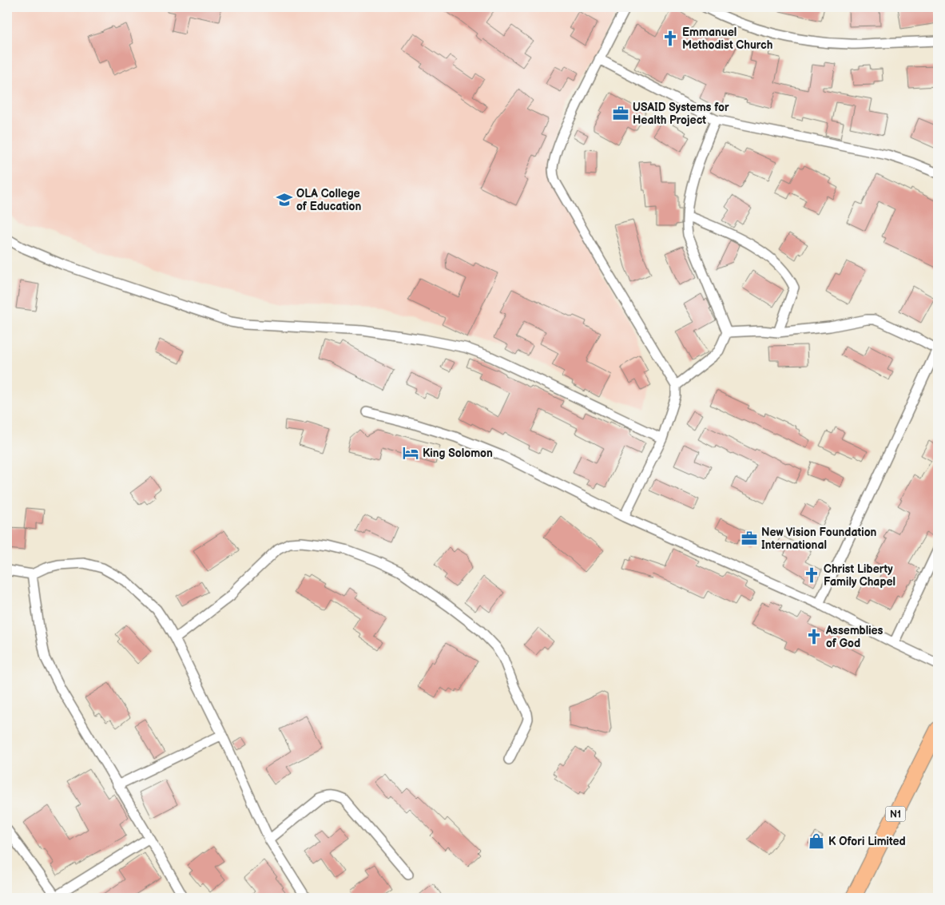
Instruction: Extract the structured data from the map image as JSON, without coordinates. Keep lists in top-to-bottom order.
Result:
{
  "streets": {
    "highway": ["N1"]
  },
  "places": {
    "church": ["Emmanuel Methodist Church", "Christ Liberty Family Chapel", "Assemblies of God"],
    "office": ["USAID Systems for Health Project", "New Vision Foundation International"],
    "school or university": ["OLA College of Education"],
    "hotel": ["King Solomon"],
    "shop": ["K Ofori Limited"]
  }
}
